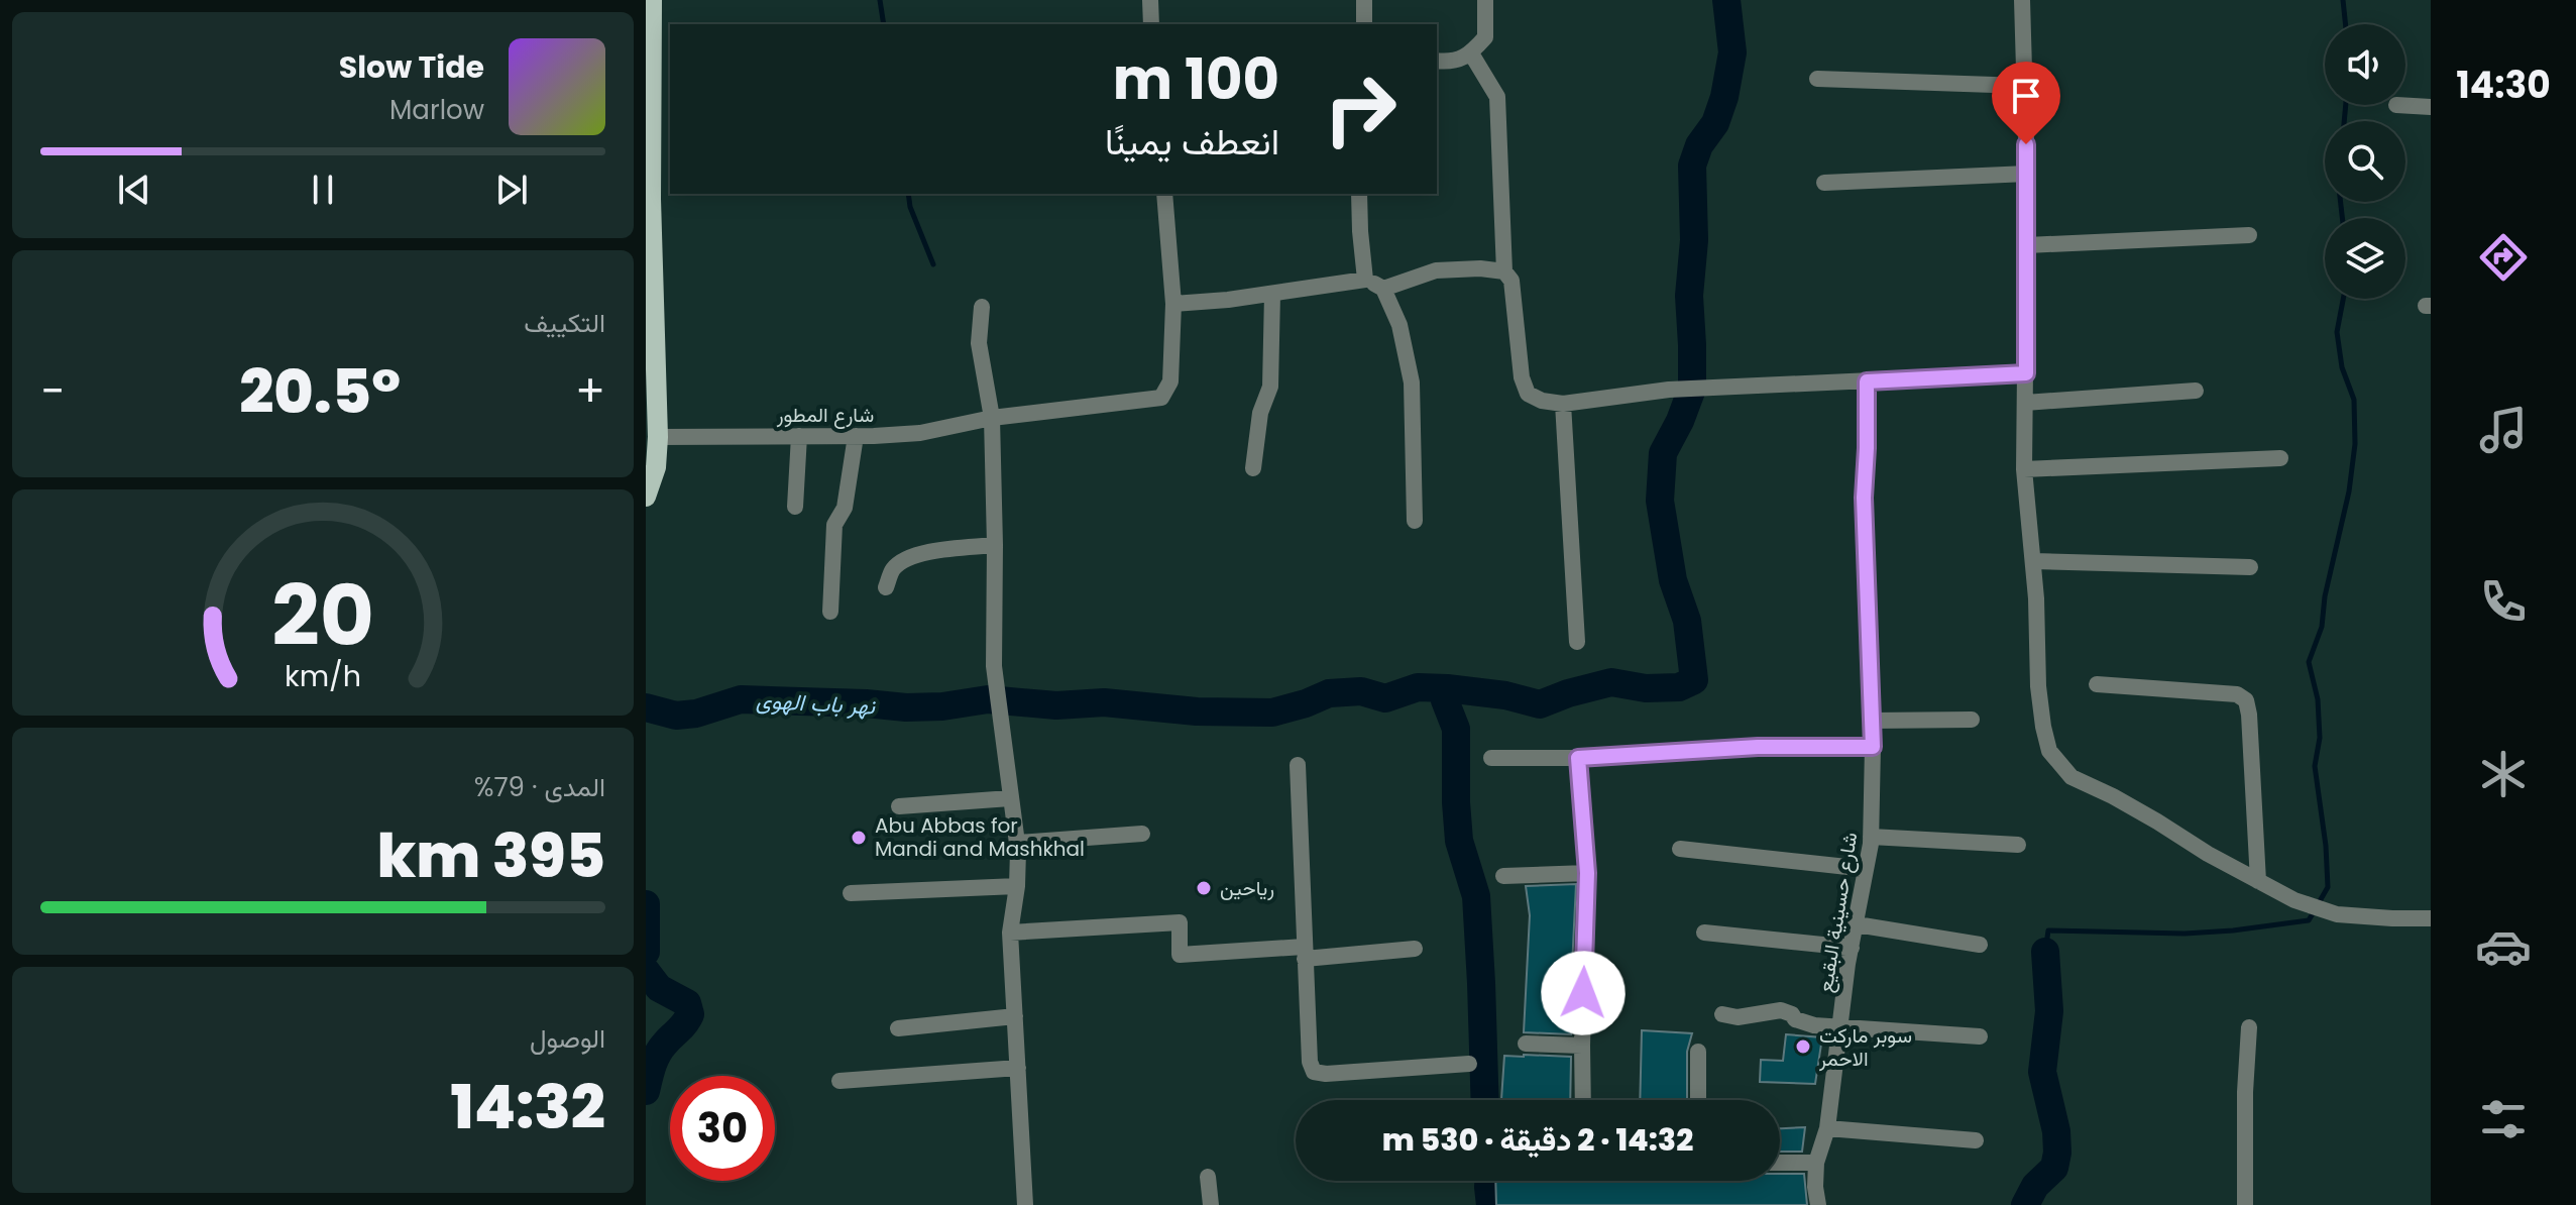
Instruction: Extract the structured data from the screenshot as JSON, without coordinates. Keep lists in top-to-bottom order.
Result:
{
  "streets": {
    "street": ["شارع المطور", "شارع حسينية البقيع"]
  },
  "water": ["نهر باب الهوى"],
  "places": ["Abu Abbas for Mandi and Mashkhal", "رياحين", "سوبر ماركت الاحمر"],
  "page": {
    "tabs": "14:30",
    "turn": ["100 m", "انعطف يمينًا"],
    "song": ["Slow Tide", "Marlow"],
    "tile": [
      "التكييف",
      ["المدى · 79%", "395 km"],
      ["الوصول", "14:32"]
    ],
    "heat": ["−", "20.5°", "+"],
    "limit": "30",
    "trip": "14:32 · 2 دقيقة · 530 m",
    "gauge": ["20", "km/h"]
  }
}
